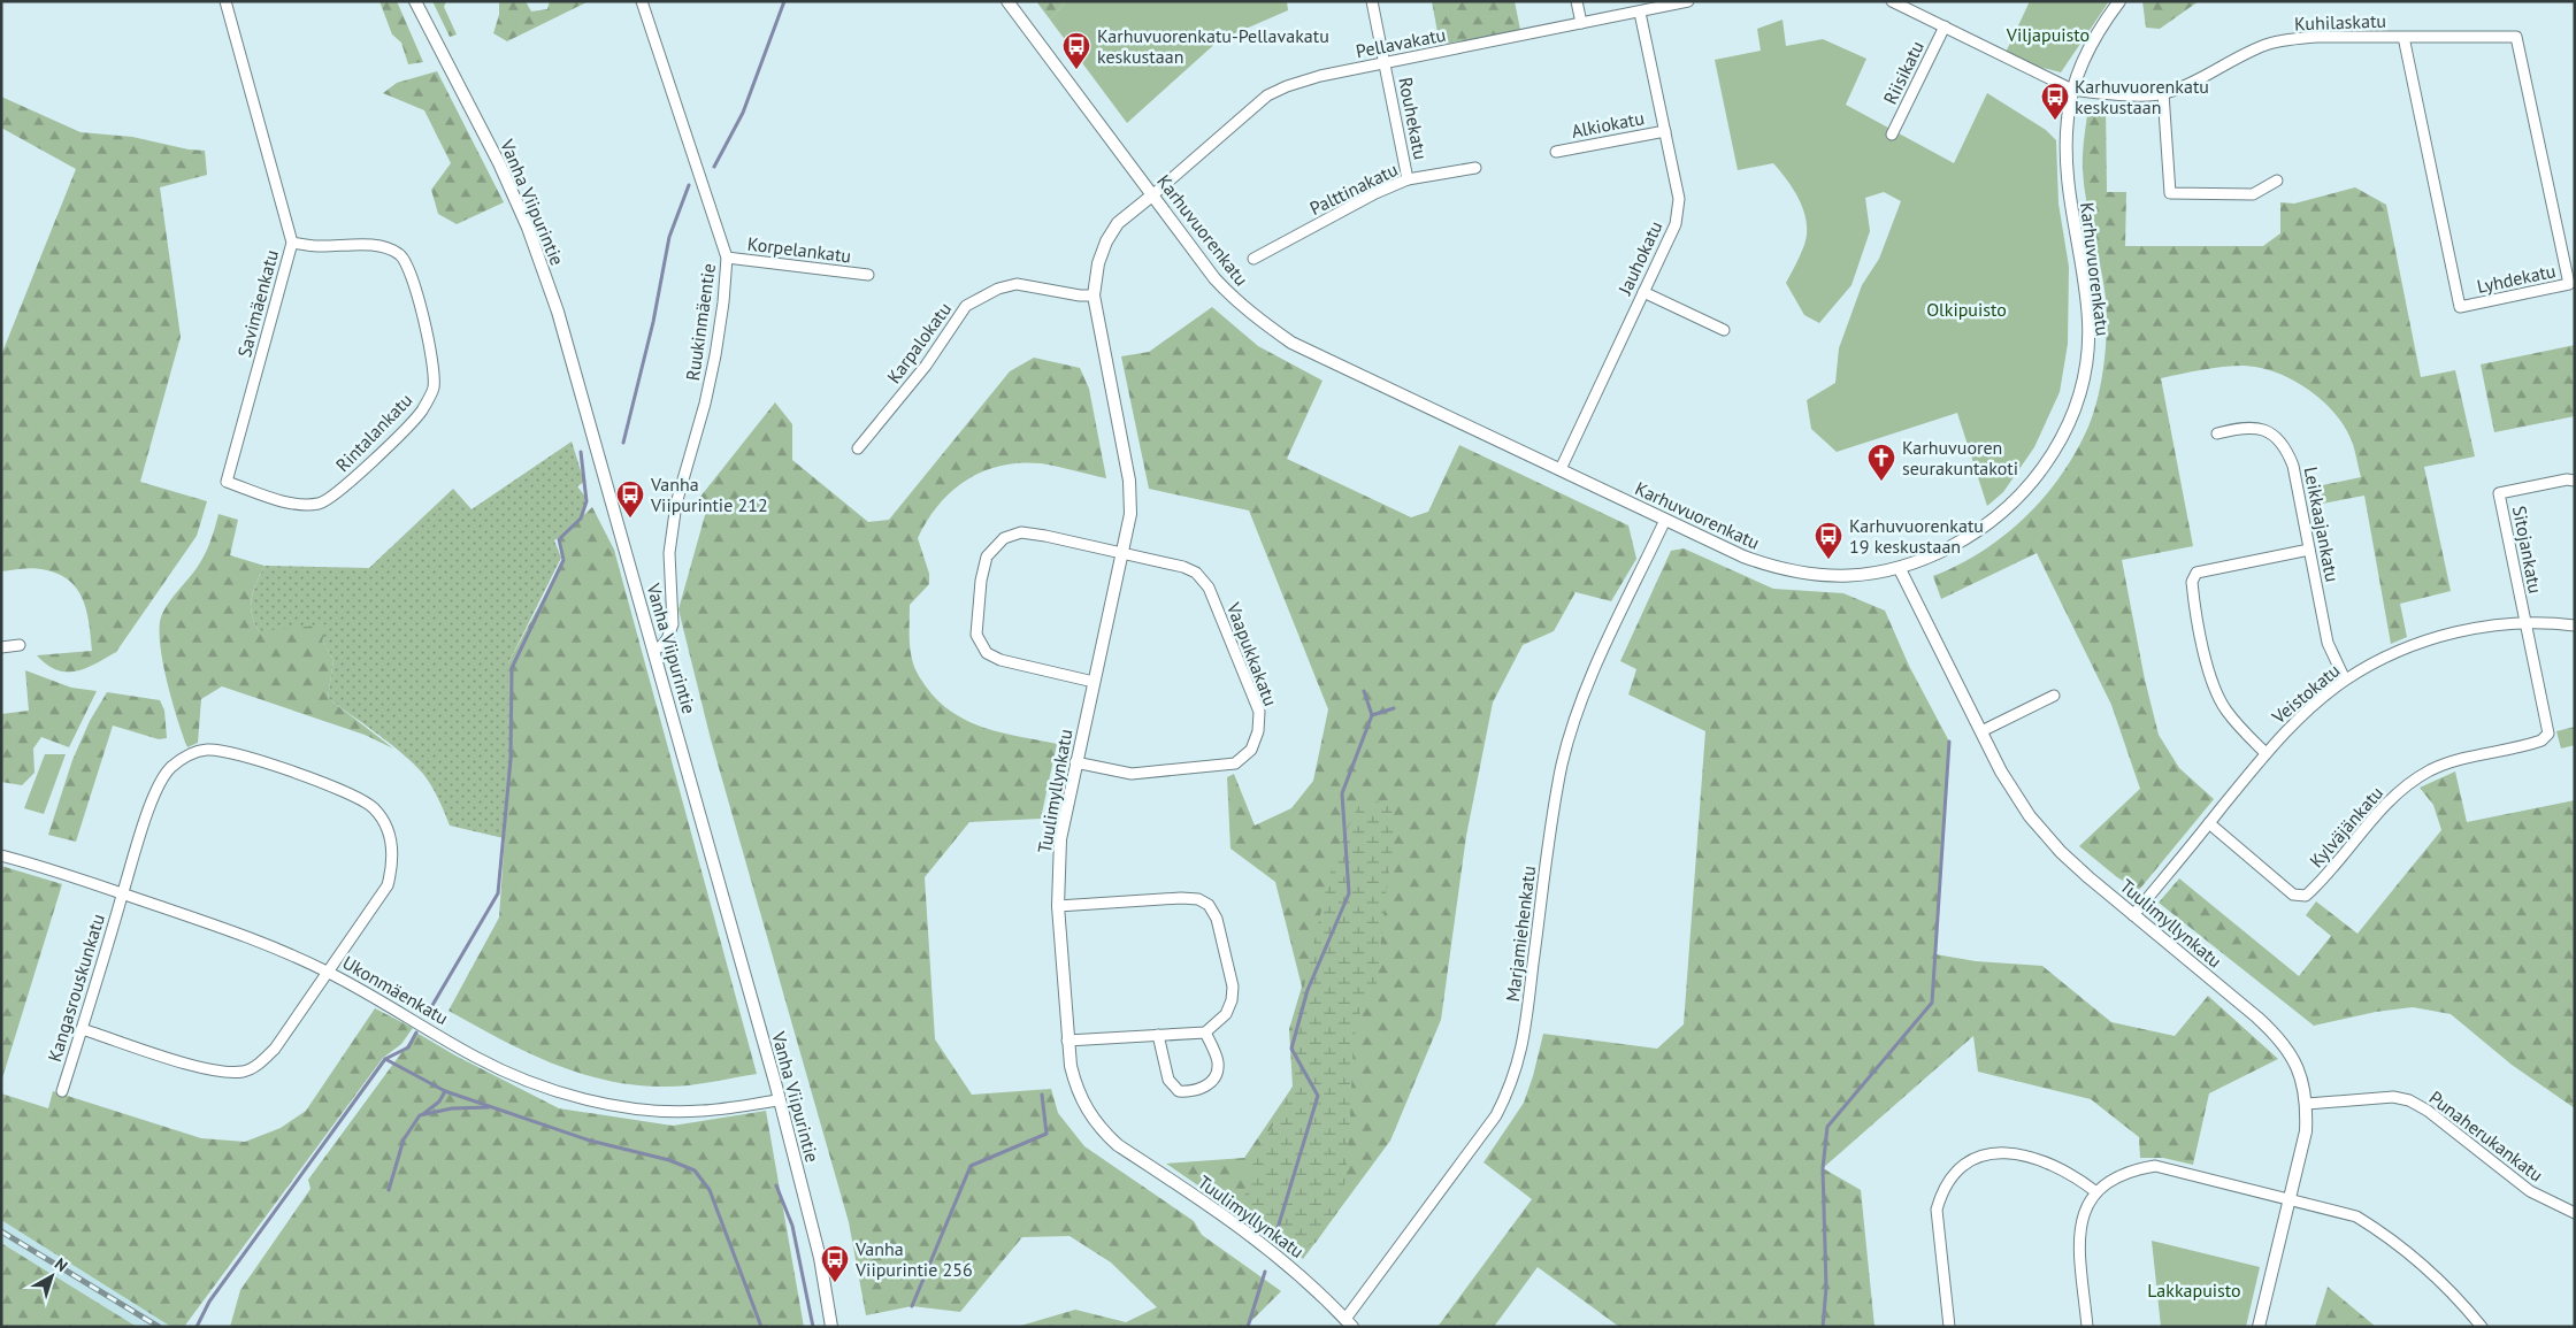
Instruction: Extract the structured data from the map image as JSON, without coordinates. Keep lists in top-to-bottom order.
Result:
{
  "streets": {
    "street": [
      "Kuhilaskatu",
      "Pellavakatu",
      "Riisikatu",
      "Rouhekatu",
      "Alkiokatu",
      "Palttinakatu",
      "Vanha Viipurintie",
      "Karhuvuorenkatu",
      "Korpelankatu",
      "Jauhokatu",
      "Lyhdekatu",
      "Savimäenkatu",
      "Ruukinmäentie",
      "Karpalokatu",
      "Rintalankatu",
      "Leikkaajankatu",
      "Sitojankatu",
      "Vaapukkakatu",
      "Veistokatu",
      "Tuulimyllynkatu",
      "Kylväjänkatu",
      "Marjamiehenkatu",
      "Kangasrouskunkatu",
      "Ukonmäenkatu",
      "Punaherukankatu"
    ]
  },
  "crossings": [
    ["Kuhilaskatu", "Karhuvuorenkatu"],
    ["Kuhilaskatu", "Lyhdekatu"],
    ["Pellavakatu", "Rouhekatu"],
    ["Pellavakatu", "Karhuvuorenkatu"],
    ["Pellavakatu", "Jauhokatu"],
    ["Pellavakatu", "Tuulimyllynkatu"],
    ["Rouhekatu", "Palttinakatu"],
    ["Alkiokatu", "Jauhokatu"],
    ["Vanha Viipurintie", "Ruukinmäentie"],
    ["Vanha Viipurintie", "Ukonmäenkatu"],
    ["Karhuvuorenkatu", "Jauhokatu"],
    ["Karhuvuorenkatu", "Tuulimyllynkatu"],
    ["Karhuvuorenkatu", "Marjamiehenkatu"],
    ["Korpelankatu", "Ruukinmäentie"],
    ["Savimäenkatu", "Rintalankatu"],
    ["Karpalokatu", "Tuulimyllynkatu"],
    ["Leikkaajankatu", "Veistokatu"],
    ["Sitojankatu", "Veistokatu"],
    ["Sitojankatu", "Kylväjänkatu"],
    ["Vaapukkakatu", "Tuulimyllynkatu"],
    ["Veistokatu", "Tuulimyllynkatu"],
    ["Veistokatu", "Kylväjänkatu"],
    ["Tuulimyllynkatu", "Marjamiehenkatu"],
    ["Tuulimyllynkatu", "Punaherukankatu"],
    ["Kangasrouskunkatu", "Ukonmäenkatu"]
  ],
  "parks": ["Viljapuisto", "Olkipuisto", "Lakkapuisto"],
  "places": {
    "bus stop": [
      "Karhuvuorenkatu-Pellavakatu keskustaan",
      "Karhuvuorenkatu keskustaan",
      "Vanha Viipurintie 212",
      "Karhuvuorenkatu 19 keskustaan",
      "Vanha Viipurintie 256"
    ],
    "church": ["Karhuvuoren seurakuntakoti"]
  },
  "north": "top right"
}
